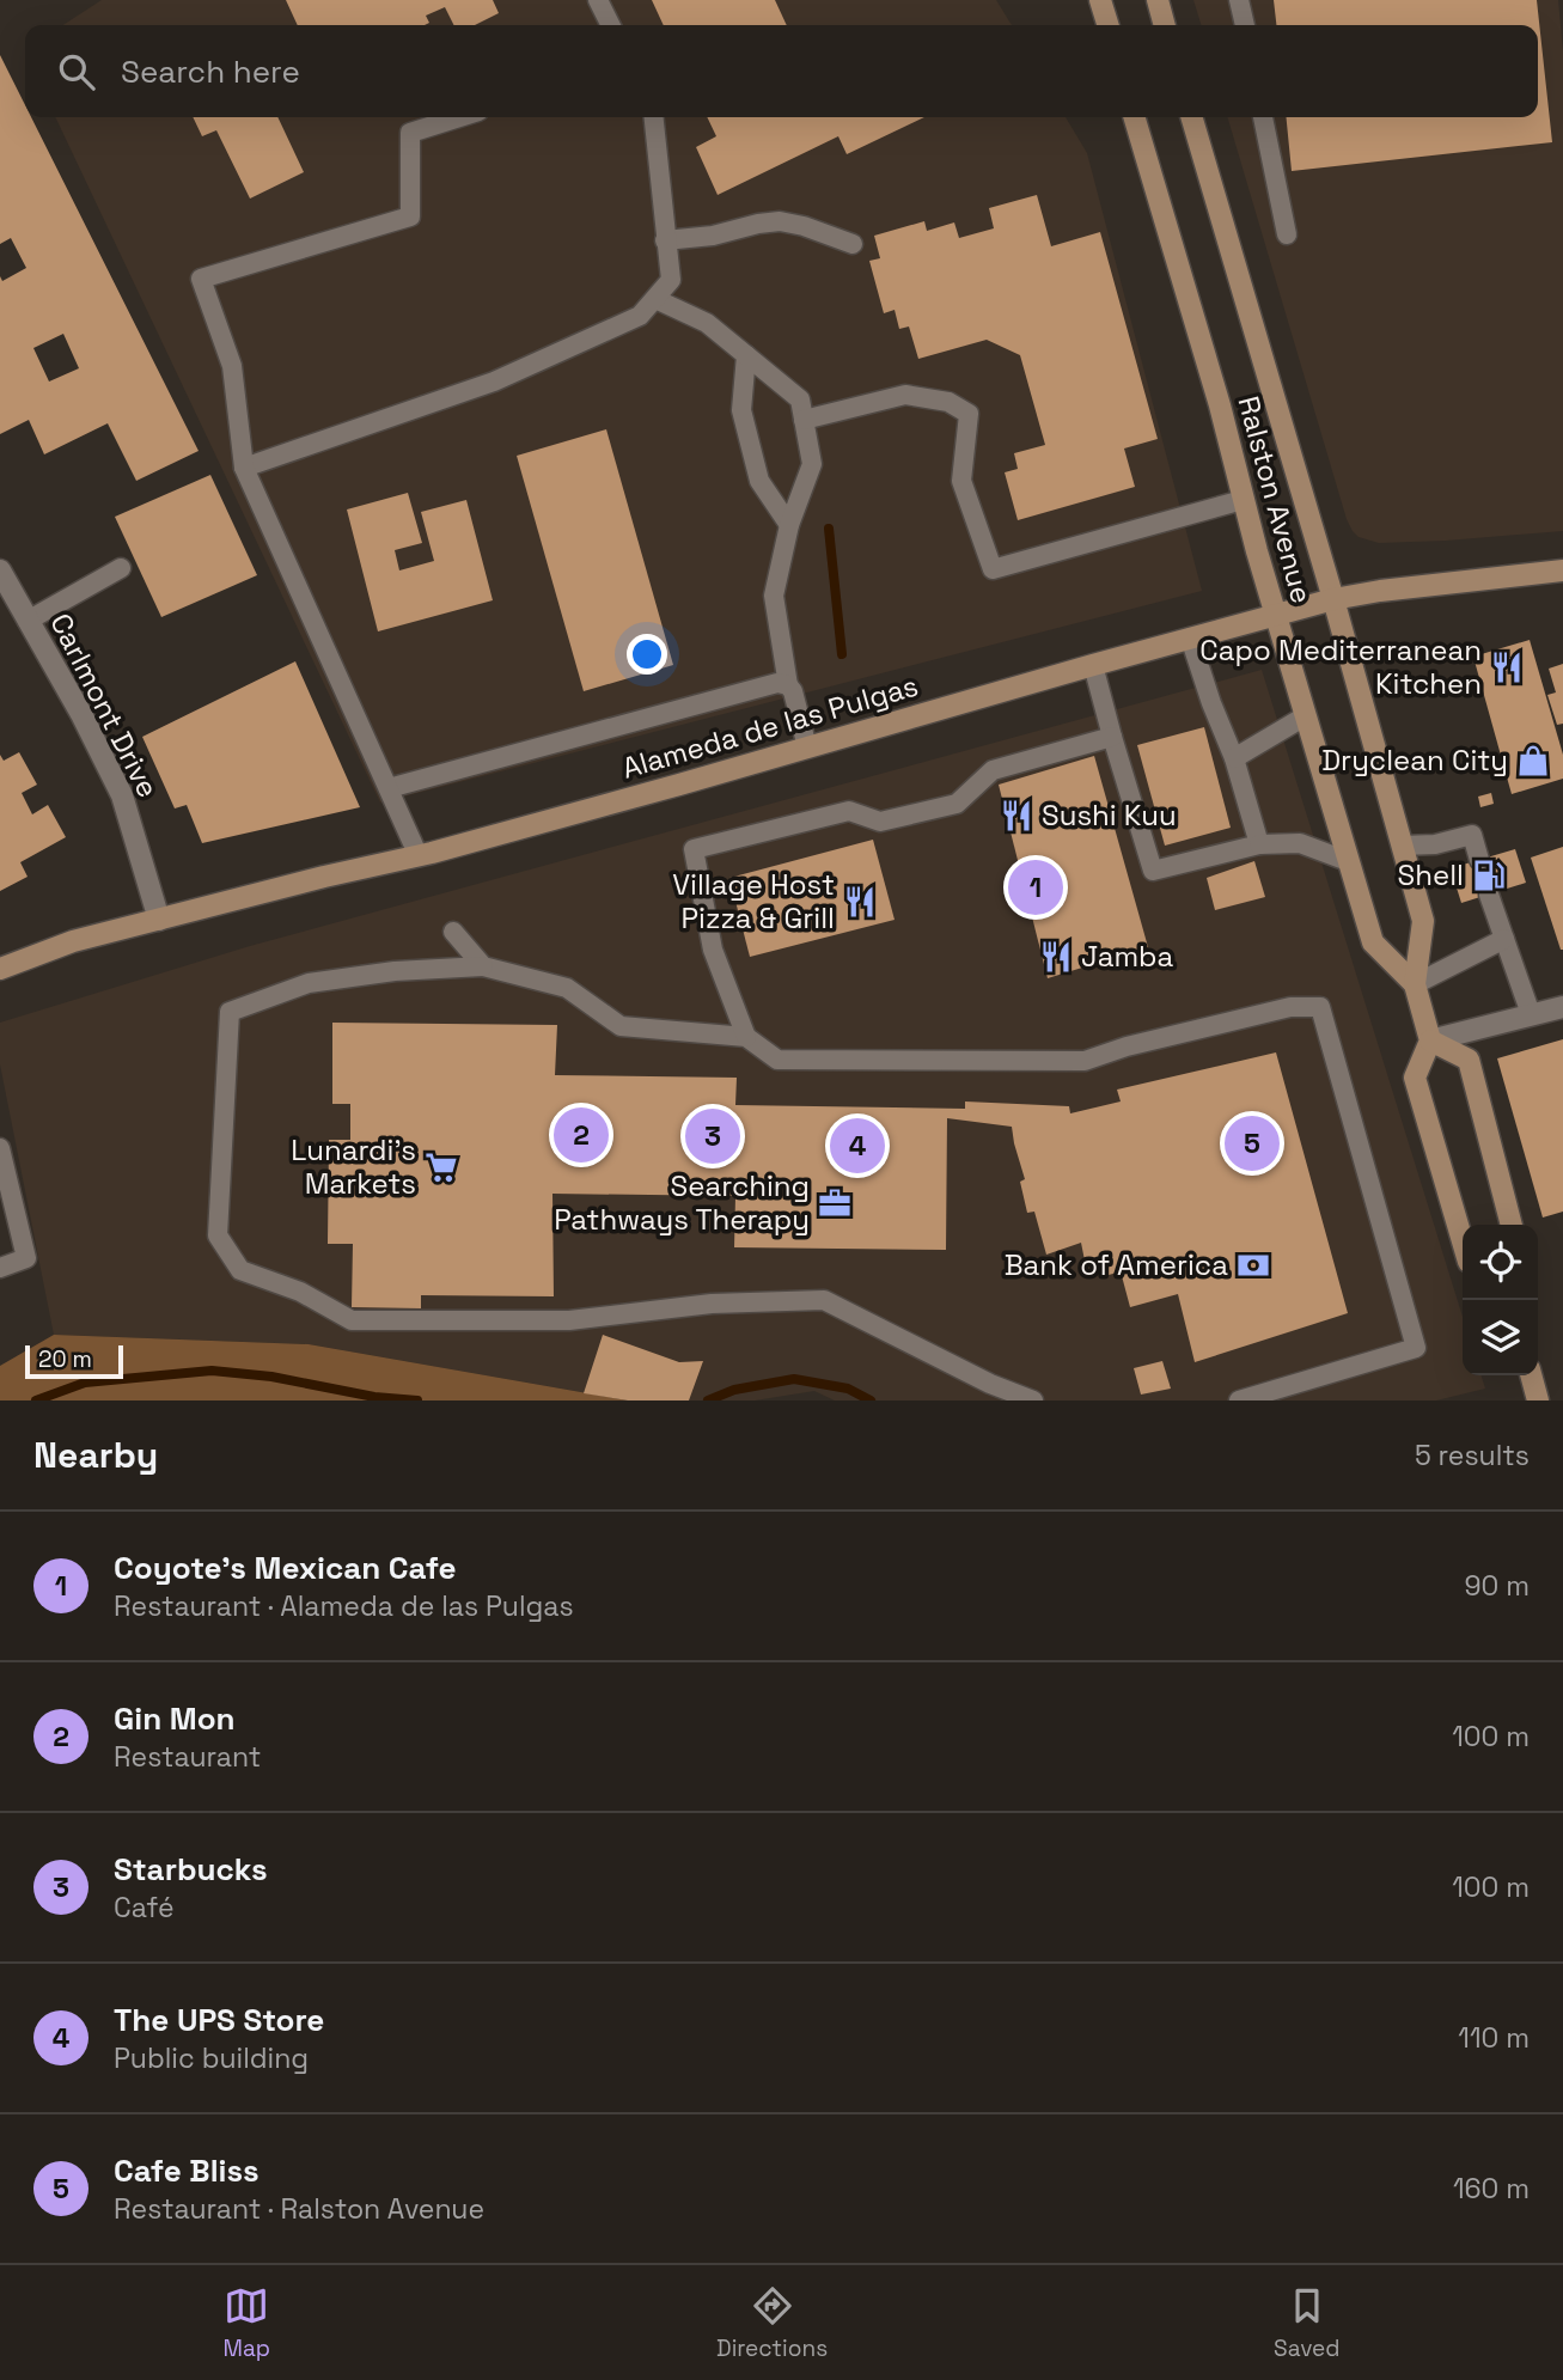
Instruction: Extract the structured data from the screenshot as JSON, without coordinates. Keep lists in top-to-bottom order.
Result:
{
  "streets": {
    "main road": ["Ralston Avenue", "Alameda de las Pulgas"],
    "street": ["Carlmont Drive"]
  },
  "crossings": [
    ["Ralston Avenue", "Alameda de las Pulgas"],
    ["Carlmont Drive", "Alameda de las Pulgas"]
  ],
  "places": {
    "restaurant": [
      "Capo Mediterranean Kitchen",
      "Sushi Kuu",
      "Village Host Pizza & Grill",
      "Jamba"
    ],
    "shop": ["Dryclean City"],
    "fuel station": ["Shell"],
    "supermarket": ["Lunardi's Markets"],
    "office": ["Searching Pathways Therapy"],
    "bank": ["Bank of America"]
  },
  "scale_bar": "20 m",
  "page": {
    "search": "Search here",
    "pins": [
      "1",
      "2",
      "3",
      "5",
      "4"
    ],
    "scale": "20 m",
    "heading": ["Nearby", "5 results"],
    "list": [
      {
        "mark": "1",
        "name": "Coyote's Mexican Cafe",
        "note": "Restaurant · Alameda de las Pulgas",
        "value": "90 m"
      },
      {
        "mark": "2",
        "name": "Gin Mon",
        "note": "Restaurant",
        "value": "100 m"
      },
      {
        "mark": "3",
        "name": "Starbucks",
        "note": "Café",
        "value": "100 m"
      },
      {
        "mark": "4",
        "name": "The UPS Store",
        "note": "Public building",
        "value": "110 m"
      },
      {
        "mark": "5",
        "name": "Cafe Bliss",
        "note": "Restaurant · Ralston Avenue",
        "value": "160 m"
      }
    ],
    "nav": ["Map", "Directions", "Saved"]
  }
}
